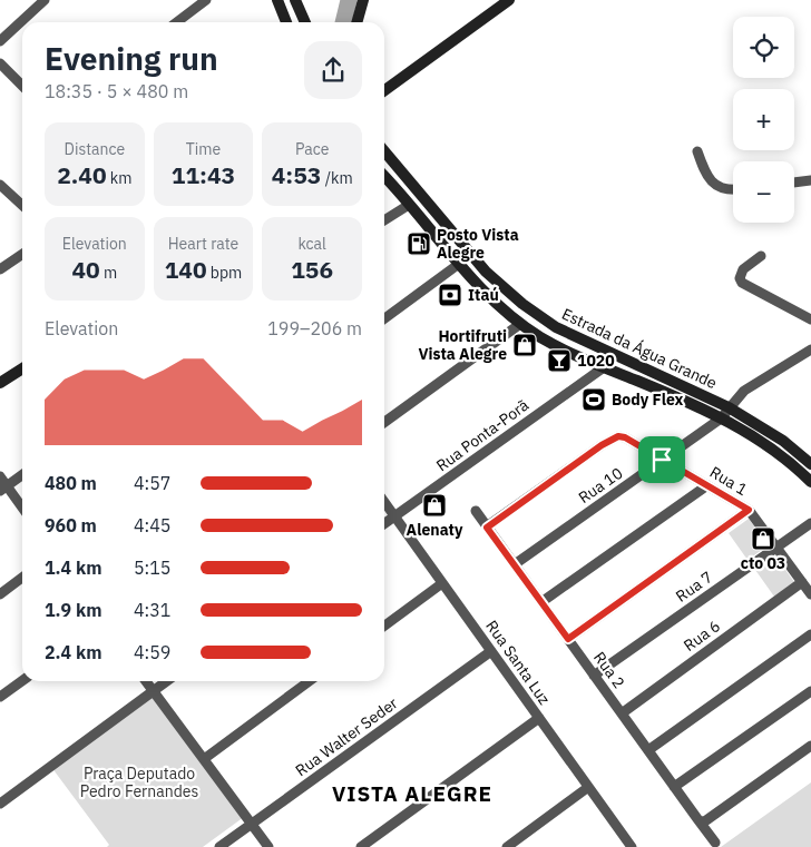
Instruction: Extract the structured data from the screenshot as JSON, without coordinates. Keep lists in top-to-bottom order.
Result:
{
  "streets": {
    "main road": ["Estrada da Água Grande"],
    "street": [
      "Rua Ponta-Porã",
      "Rua 1",
      "Rua 10",
      "Rua 7",
      "Rua 6",
      "Rua Santa Luz",
      "Rua 2",
      "Rua Walter Seder"
    ]
  },
  "crossings": [
    ["Estrada da Água Grande", "Rua Ponta-Porã"],
    ["Estrada da Água Grande", "Rua 10"],
    ["Rua Ponta-Porã", "Rua Santa Luz"],
    ["Rua 1", "Rua 10"],
    ["Rua 1", "Rua 7"],
    ["Rua 1", "Rua 6"],
    ["Rua 1", "Rua 2"],
    ["Rua 10", "Rua 2"],
    ["Rua 7", "Rua 2"],
    ["Rua 6", "Rua 2"],
    ["Rua Santa Luz", "Rua Walter Seder"]
  ],
  "districts": ["VISTA ALEGRE"],
  "parks": ["Praça Deputado Pedro Fernandes"],
  "places": {
    "fuel station": ["Posto Vista Alegre"],
    "bank": ["Itaú"],
    "shop": ["Hortifruti Vista Alegre", "Alenaty", "cto 03"],
    "bar": ["1020"],
    "sports": ["Body Flex"]
  },
  "page": {
    "map_buttons": ["+", "−"],
    "heading": ["Evening run", "18:35 · 5 × 480 m"],
    "stats": [
      ["Distance", "2.40 km"],
      ["Time", "11:43"],
      ["Pace", "4:53 /km"],
      ["Elevation", "40 m"],
      ["Heart rate", "140 bpm"],
      ["kcal", "156"]
    ],
    "chart": ["Elevation", "199–206 m"],
    "list": [
      {
        "name": "480 m",
        "note": "4:57"
      },
      {
        "name": "960 m",
        "note": "4:45"
      },
      {
        "name": "1.4 km",
        "note": "5:15"
      },
      {
        "name": "1.9 km",
        "note": "4:31"
      },
      {
        "name": "2.4 km",
        "note": "4:59"
      }
    ]
  }
}
